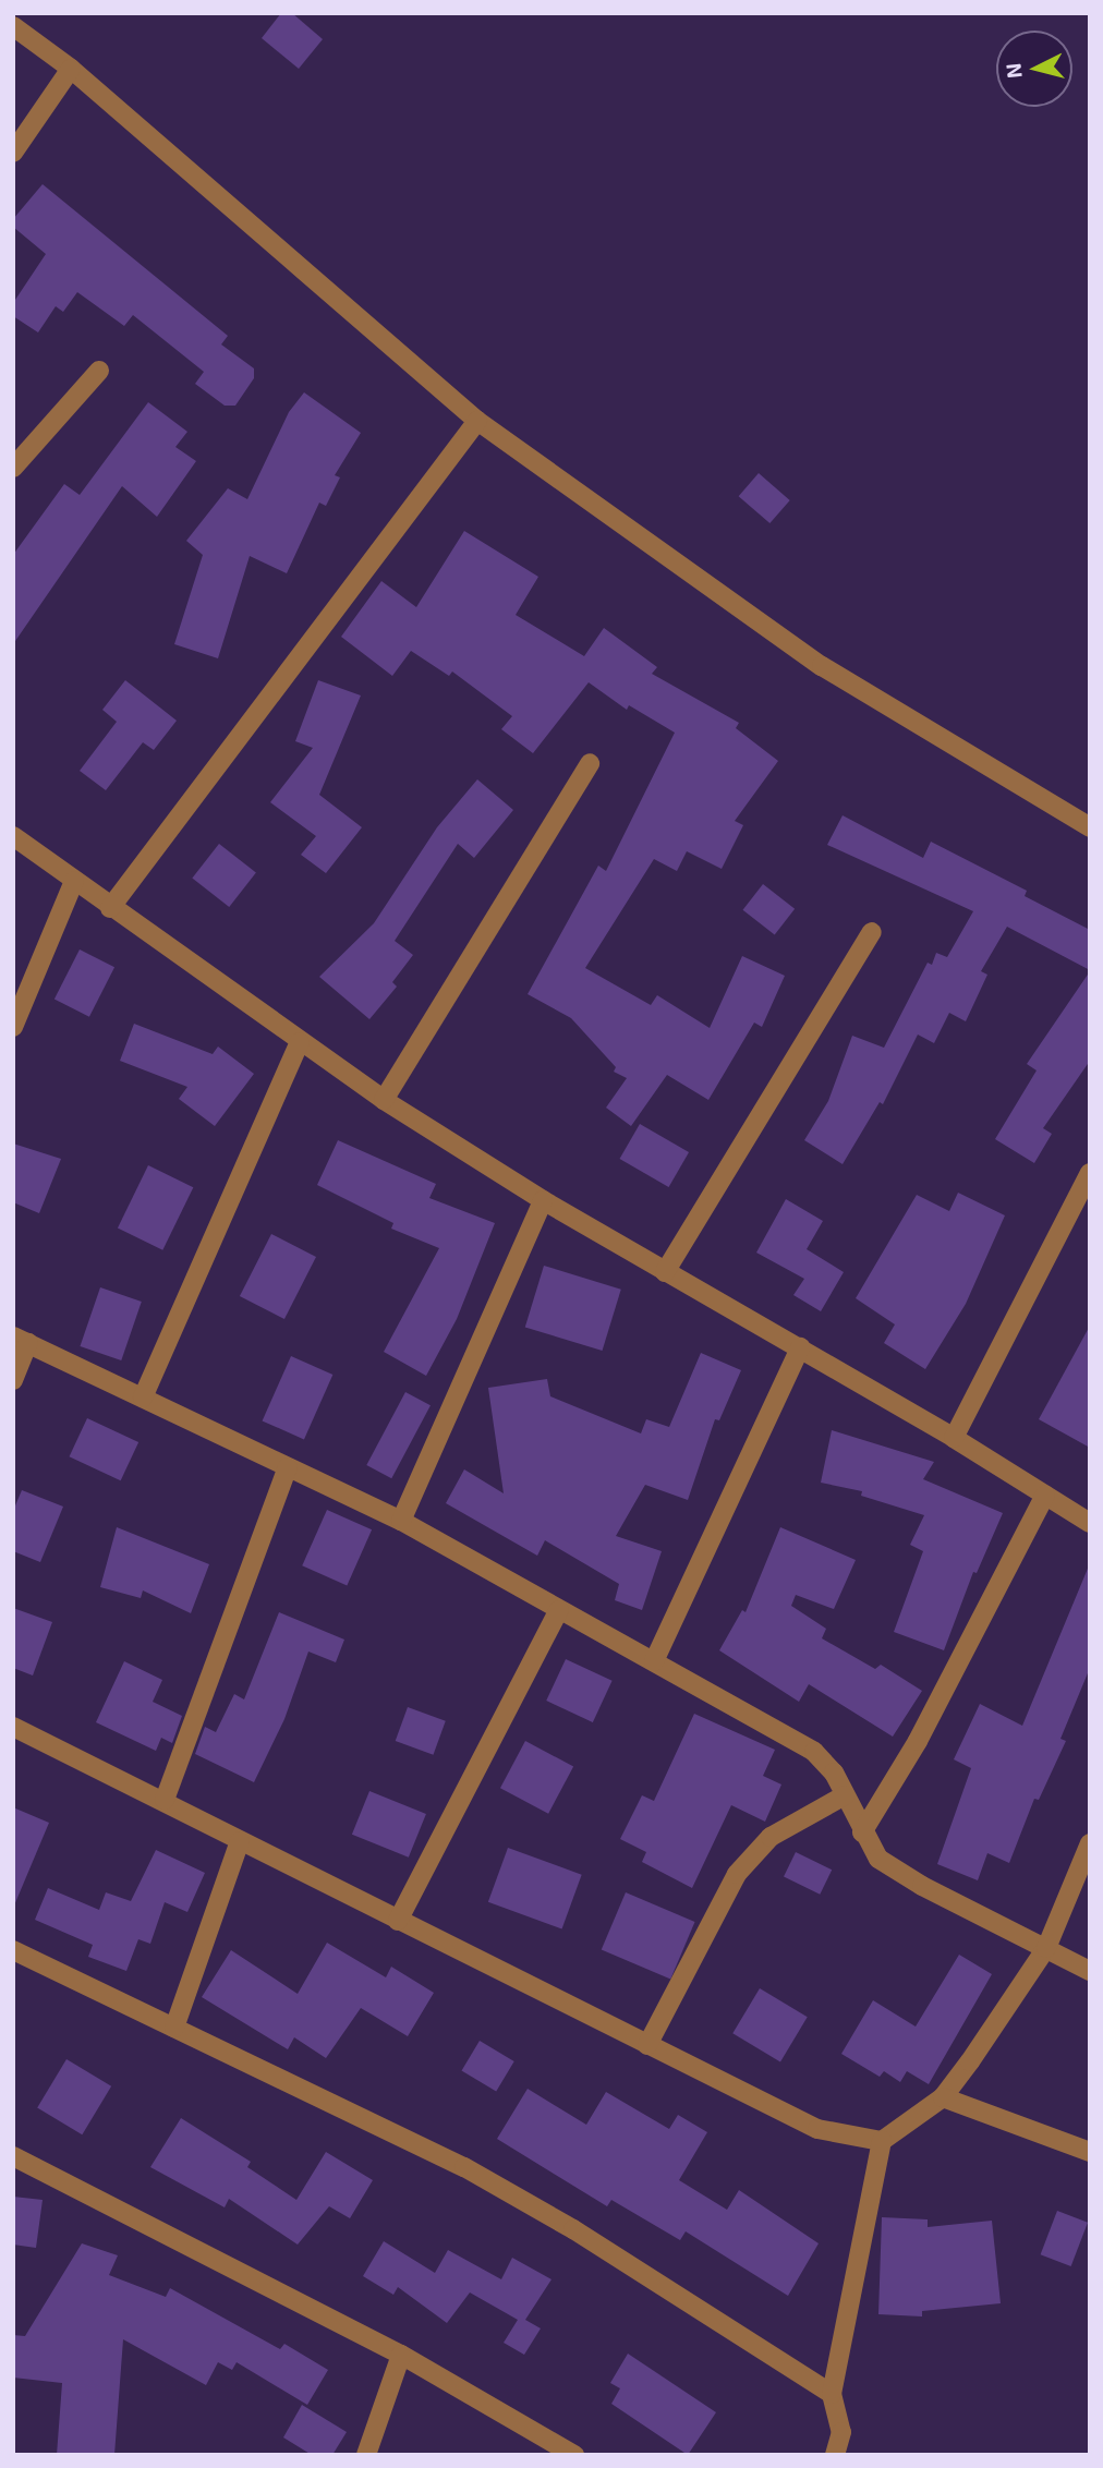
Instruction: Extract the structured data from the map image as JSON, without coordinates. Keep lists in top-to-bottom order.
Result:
{
  "north": "left"
}
